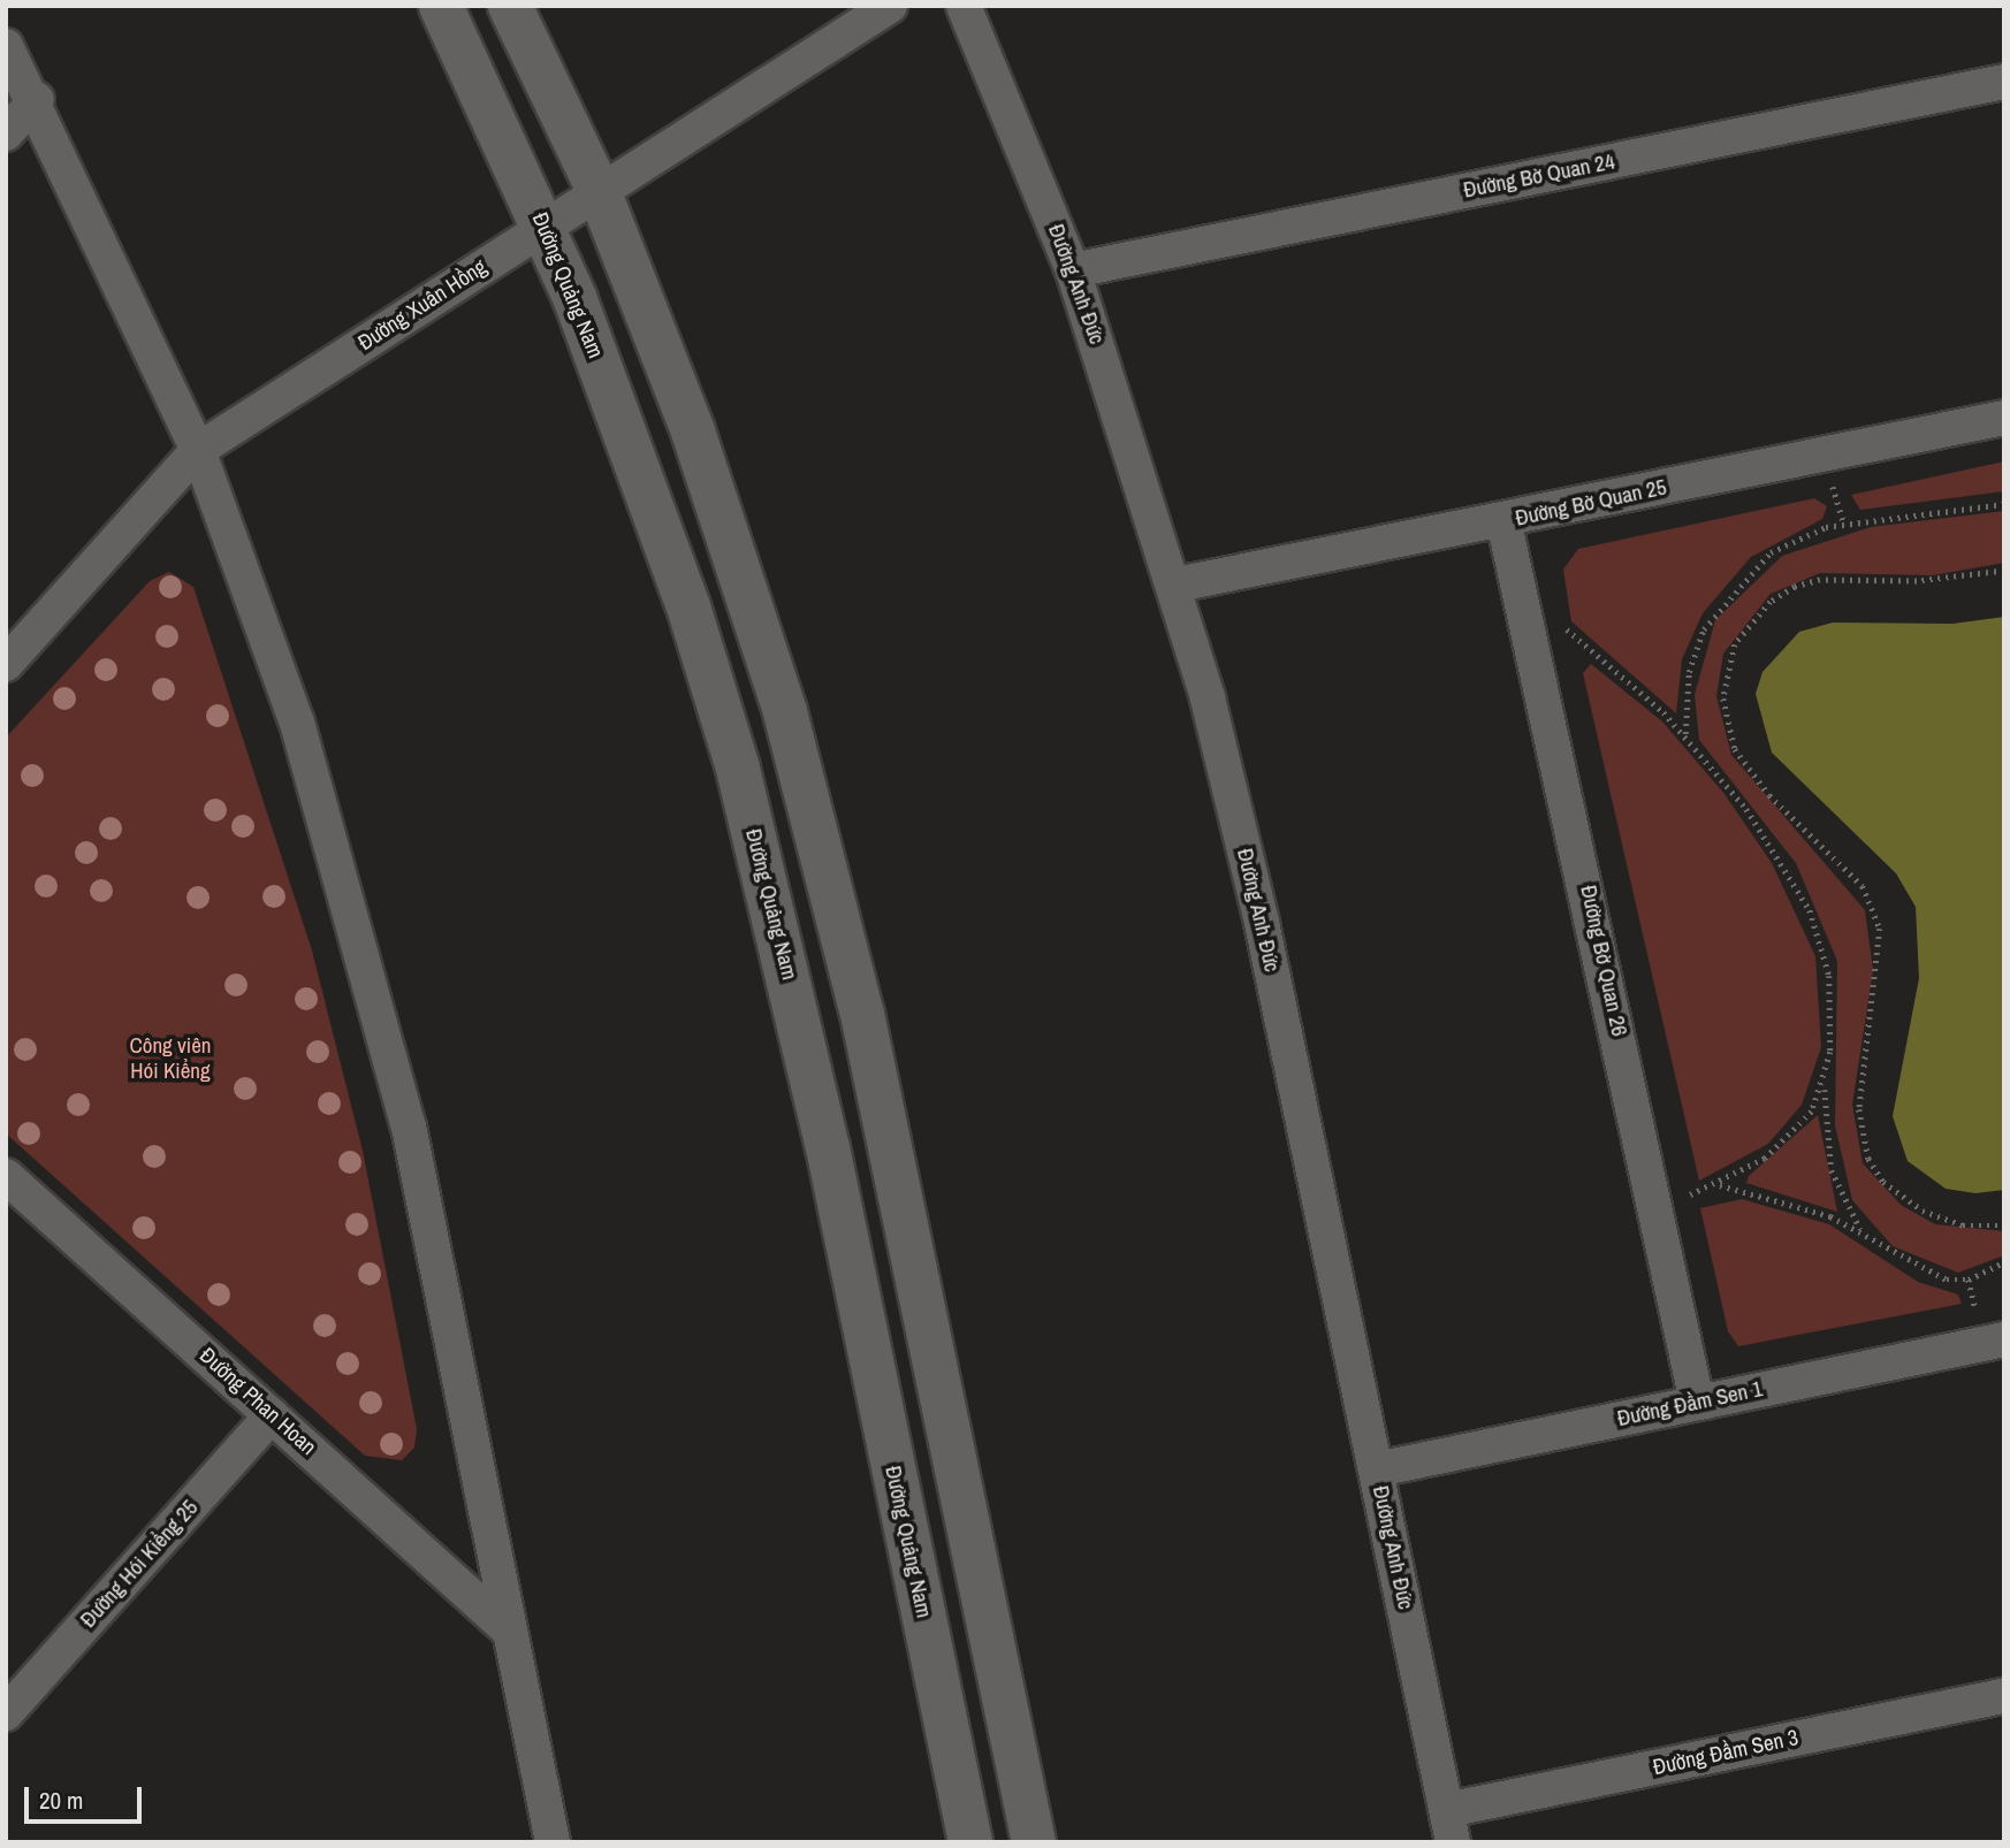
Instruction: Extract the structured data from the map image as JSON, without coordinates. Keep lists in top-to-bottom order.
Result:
{
  "streets": {
    "main road": ["Đường Quảng Nam"],
    "street": [
      "Đường Bờ Quan 24",
      "Đường Anh Đức",
      "Đường Xuân Hồng",
      "Đường Bờ Quan 25",
      "Đường Bờ Quan 26",
      "Đường Phan Hoan",
      "Đường Đầm Sen 1",
      "Đường Hói Kiểng 25",
      "Đường Đầm Sen 3"
    ]
  },
  "crossings": [
    ["Đường Bờ Quan 24", "Đường Anh Đức"],
    ["Đường Anh Đức", "Đường Bờ Quan 25"],
    ["Đường Anh Đức", "Đường Đầm Sen 1"],
    ["Đường Anh Đức", "Đường Đầm Sen 3"],
    ["Đường Quảng Nam", "Đường Xuân Hồng"],
    ["Đường Bờ Quan 25", "Đường Bờ Quan 26"],
    ["Đường Bờ Quan 26", "Đường Đầm Sen 1"],
    ["Đường Phan Hoan", "Đường Hói Kiểng 25"]
  ],
  "parks": ["Công viên Hói Kiểng"],
  "scale_bar": "20 m"
}
